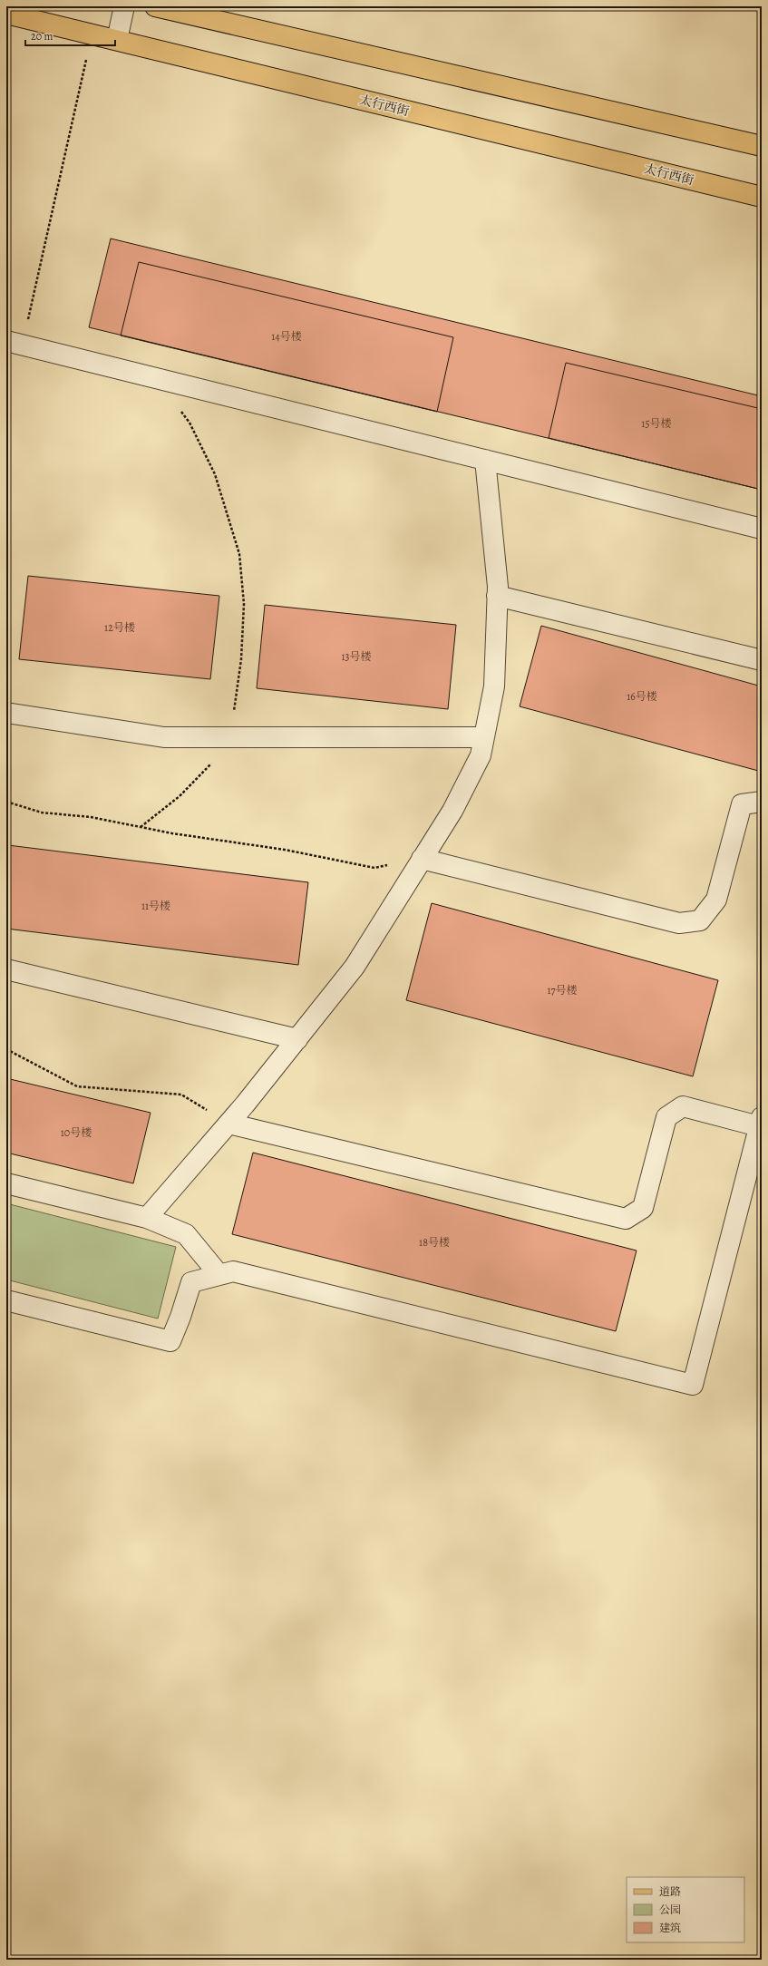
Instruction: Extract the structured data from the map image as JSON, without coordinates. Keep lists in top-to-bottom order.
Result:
{
  "streets": {
    "main road": ["太行西街"]
  },
  "house_numbers": [
    "14号楼",
    "15号楼",
    "12号楼",
    "13号楼",
    "16号楼",
    "11号楼",
    "17号楼",
    "10号楼",
    "18号楼"
  ],
  "legend": ["道路", "公园", "建筑"],
  "scale_bar": "20 m"
}
